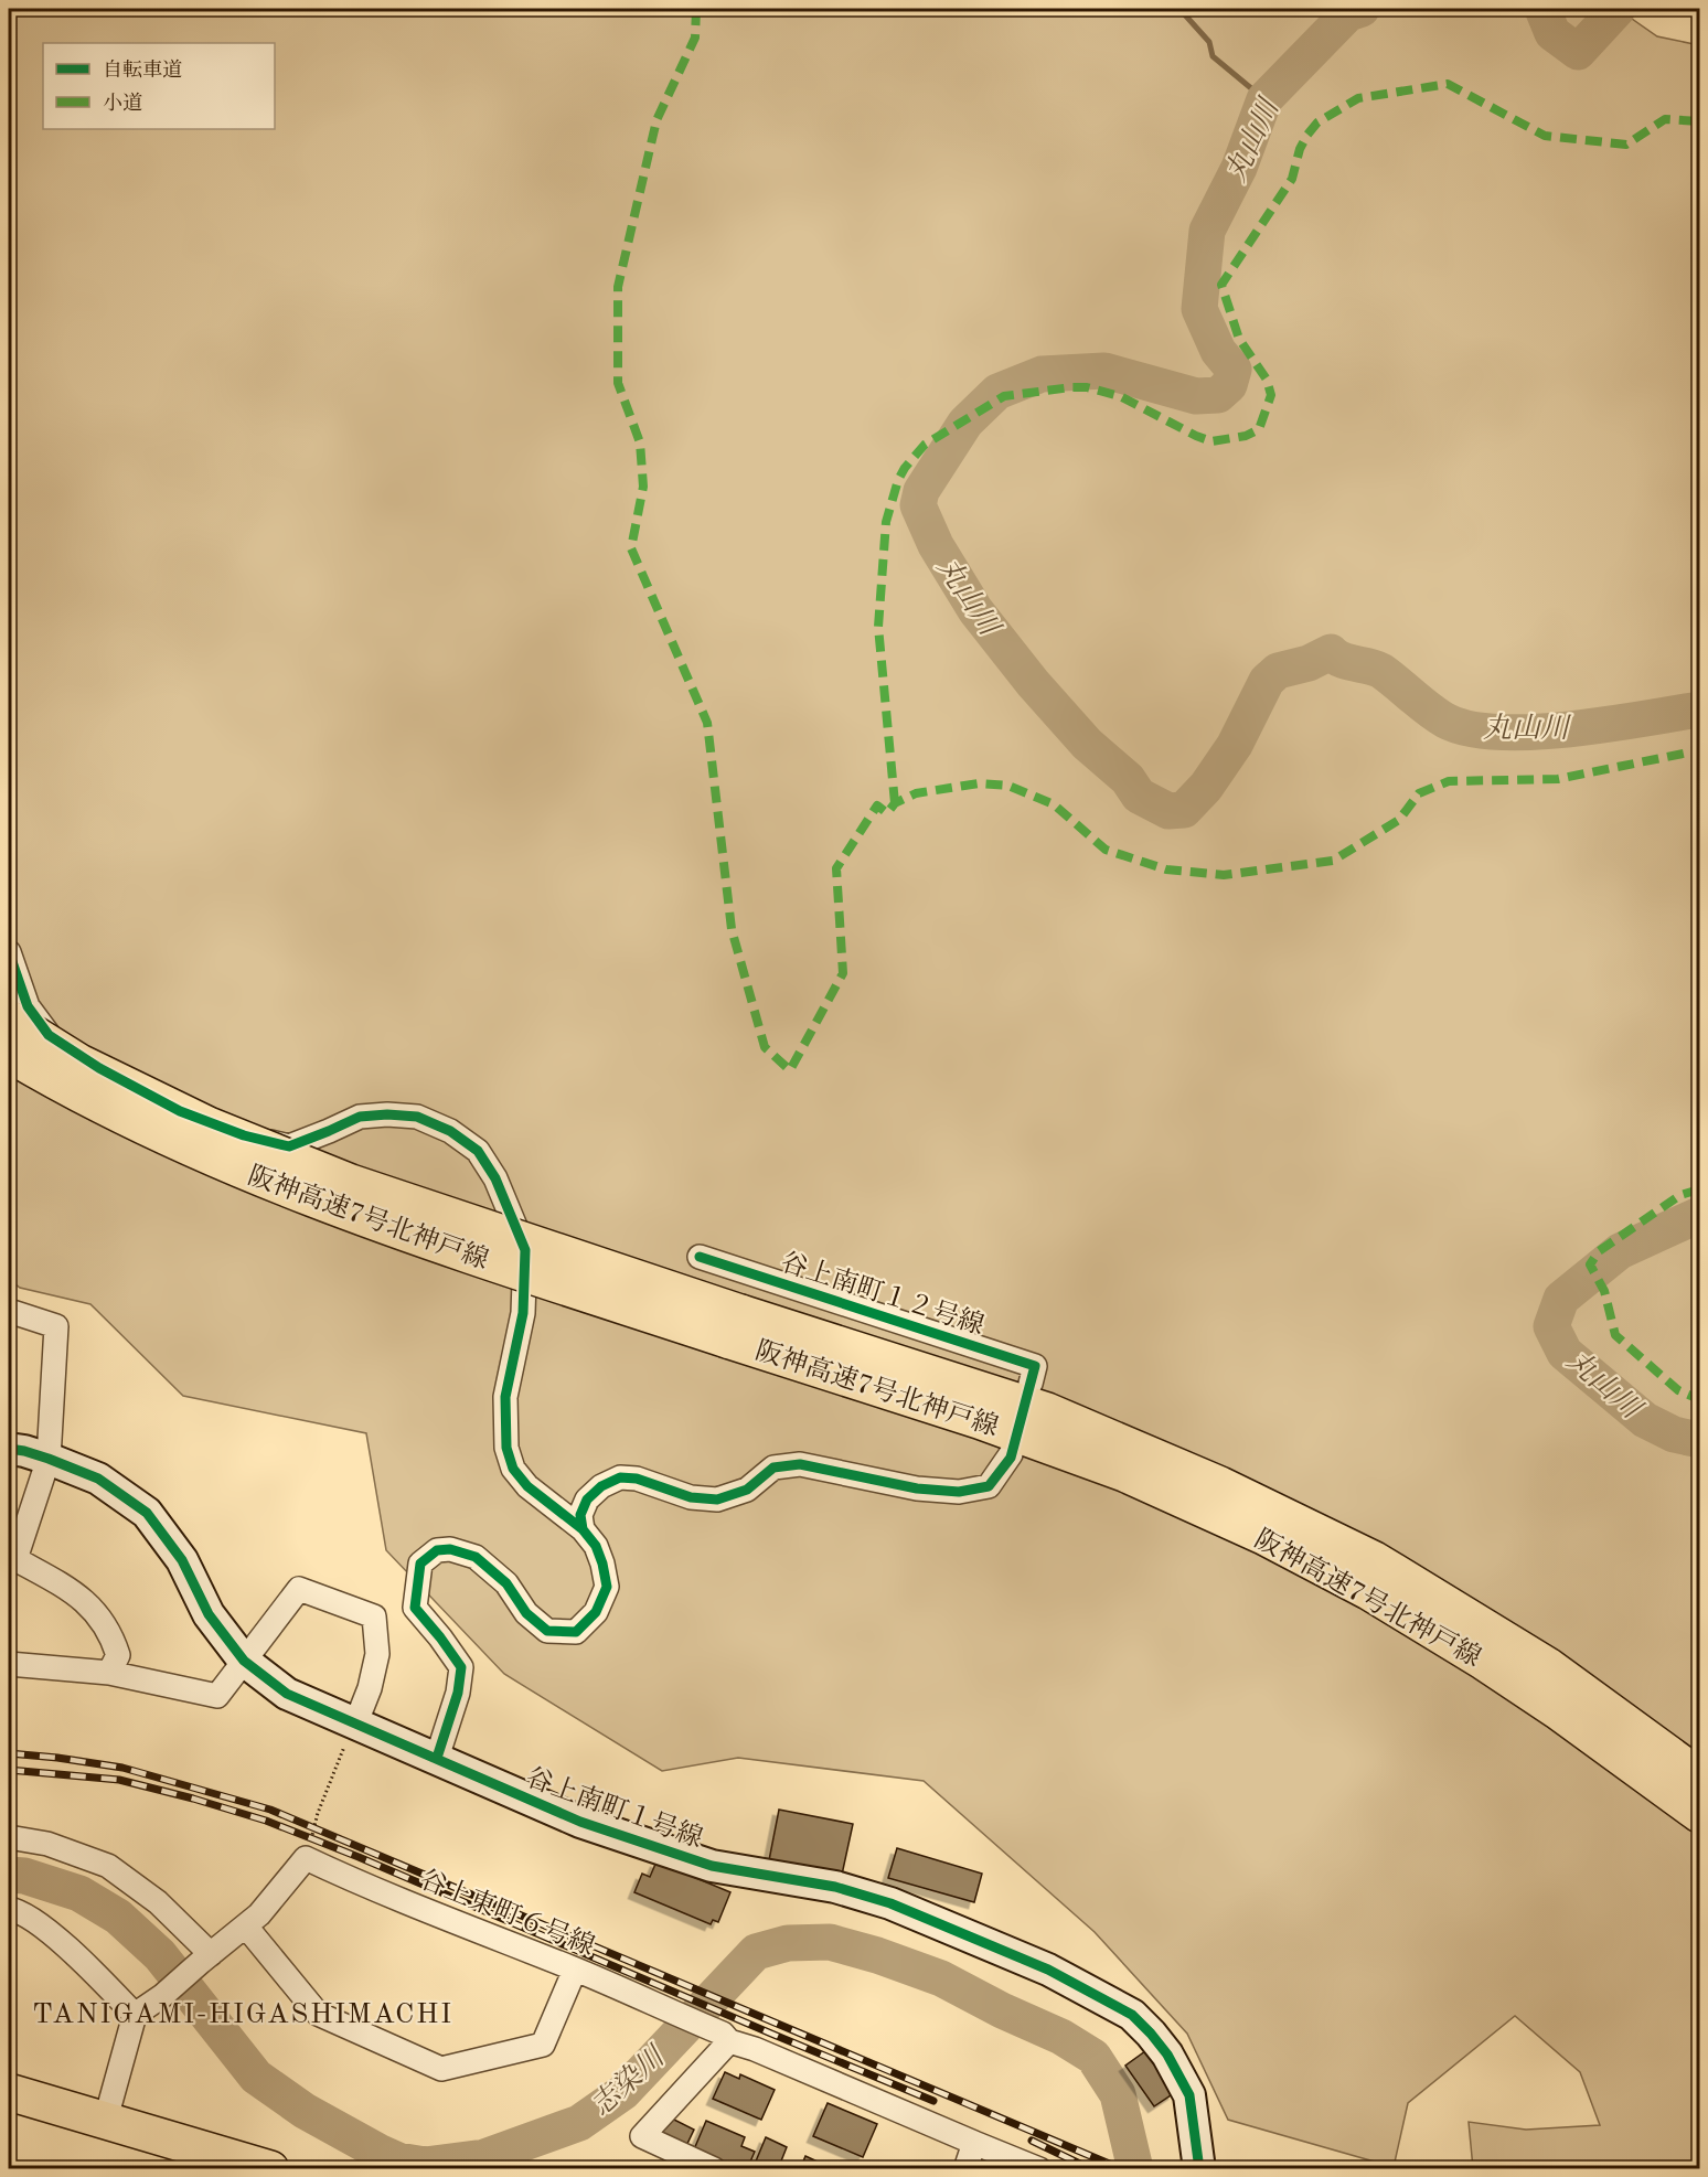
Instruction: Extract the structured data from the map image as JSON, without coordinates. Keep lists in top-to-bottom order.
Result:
{
  "streets": {
    "main road": ["阪神高速7号北神戸線"],
    "street": ["谷上南町１２号線", "谷上南町１号線", "谷上東町６号線"]
  },
  "districts": ["TANIGAMI-HIGASHIMACHI"],
  "water": ["丸山川", "志染川"],
  "legend": ["自転車道", "小道"]
}
